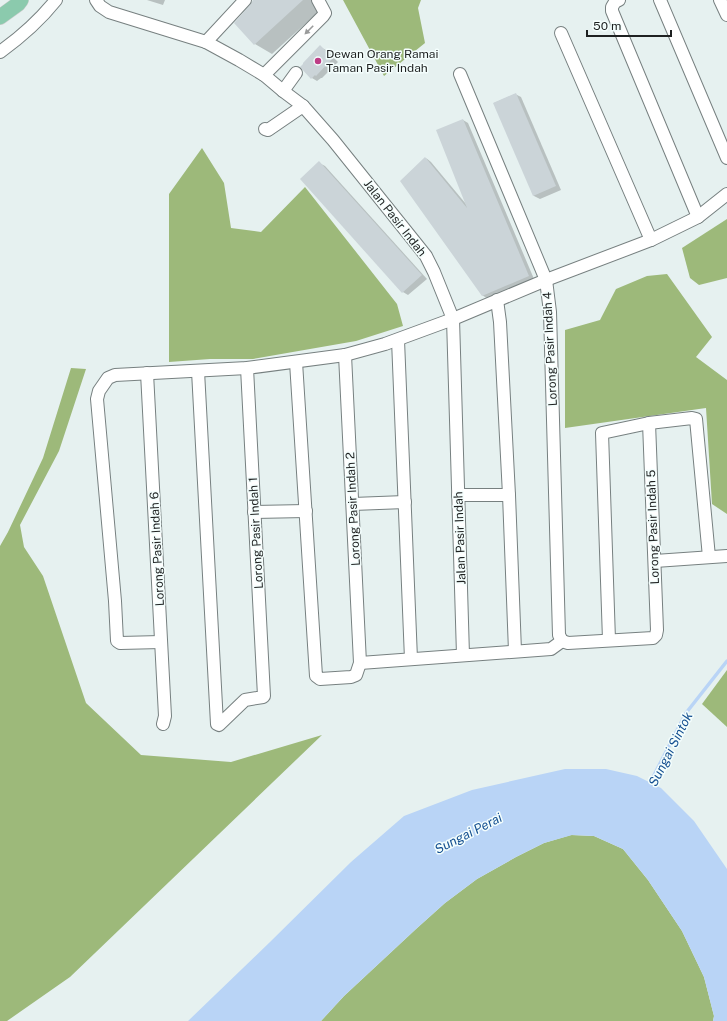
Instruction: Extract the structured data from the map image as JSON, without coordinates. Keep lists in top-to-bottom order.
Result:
{
  "streets": {
    "street": [
      "Jalan Pasir Indah",
      "Lorong Pasir Indah 4",
      "Lorong Pasir Indah 2",
      "Lorong Pasir Indah 5",
      "Lorong Pasir Indah 1",
      "Lorong Pasir Indah 6"
    ]
  },
  "water": ["Sungai Sintok", "Sungai Perai"],
  "places": ["Dewan Orang Ramai Taman Pasir Indah"],
  "scale_bar": "50 m"
}
